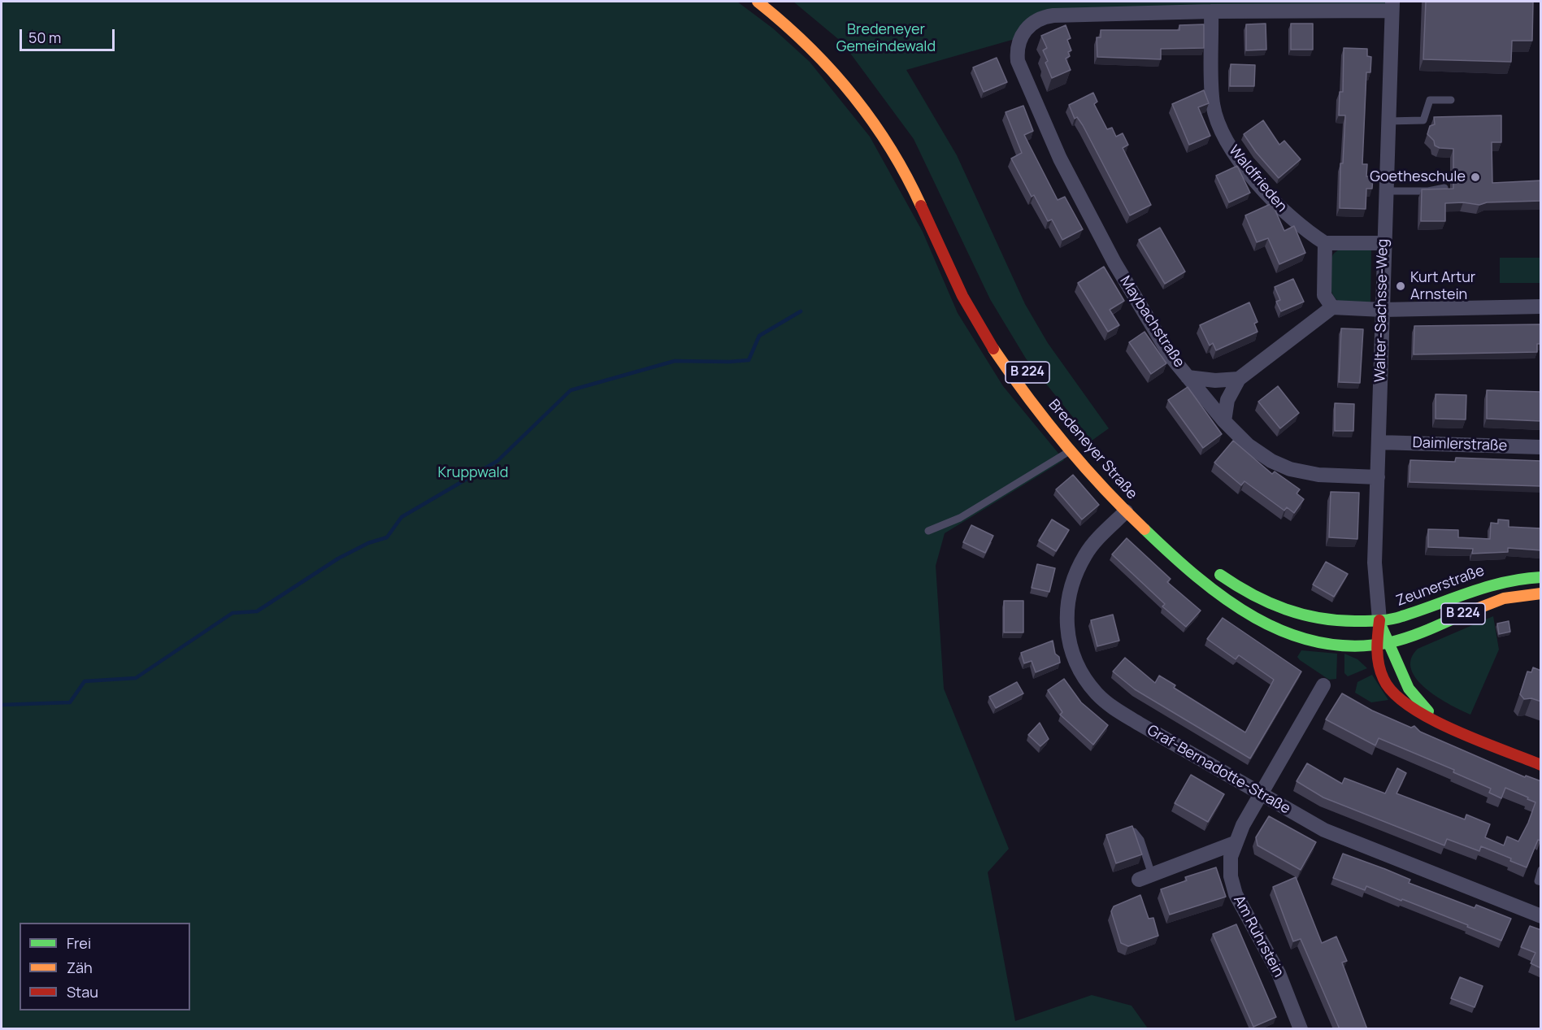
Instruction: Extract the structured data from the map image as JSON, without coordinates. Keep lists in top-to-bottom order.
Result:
{
  "streets": {
    "main road": ["B 224", "Bredeneyer Straße", "Zeunerstraße"],
    "street": [
      "Waldfrieden",
      "Walter-Sachsse-Weg",
      "Maybachstraße",
      "Daimlerstraße",
      "Graf-Bernadotte-Straße",
      "Am Ruhrstein"
    ]
  },
  "crossings": [
    ["Waldfrieden", "Maybachstraße"],
    ["Walter-Sachsse-Weg", "Maybachstraße"],
    ["Walter-Sachsse-Weg", "B 224"],
    ["Walter-Sachsse-Weg", "Daimlerstraße"],
    ["Walter-Sachsse-Weg", "Zeunerstraße"],
    ["B 224", "Bredeneyer Straße"],
    ["B 224", "Zeunerstraße"],
    ["Bredeneyer Straße", "Graf-Bernadotte-Straße"],
    ["Graf-Bernadotte-Straße", "Am Ruhrstein"]
  ],
  "parks": ["Bredeneyer Gemeindewald", "Kruppwald"],
  "places": ["Goetheschule", "Kurt Artur Arnstein"],
  "legend": ["Frei", "Zäh", "Stau"],
  "scale_bar": "50 m"
}
